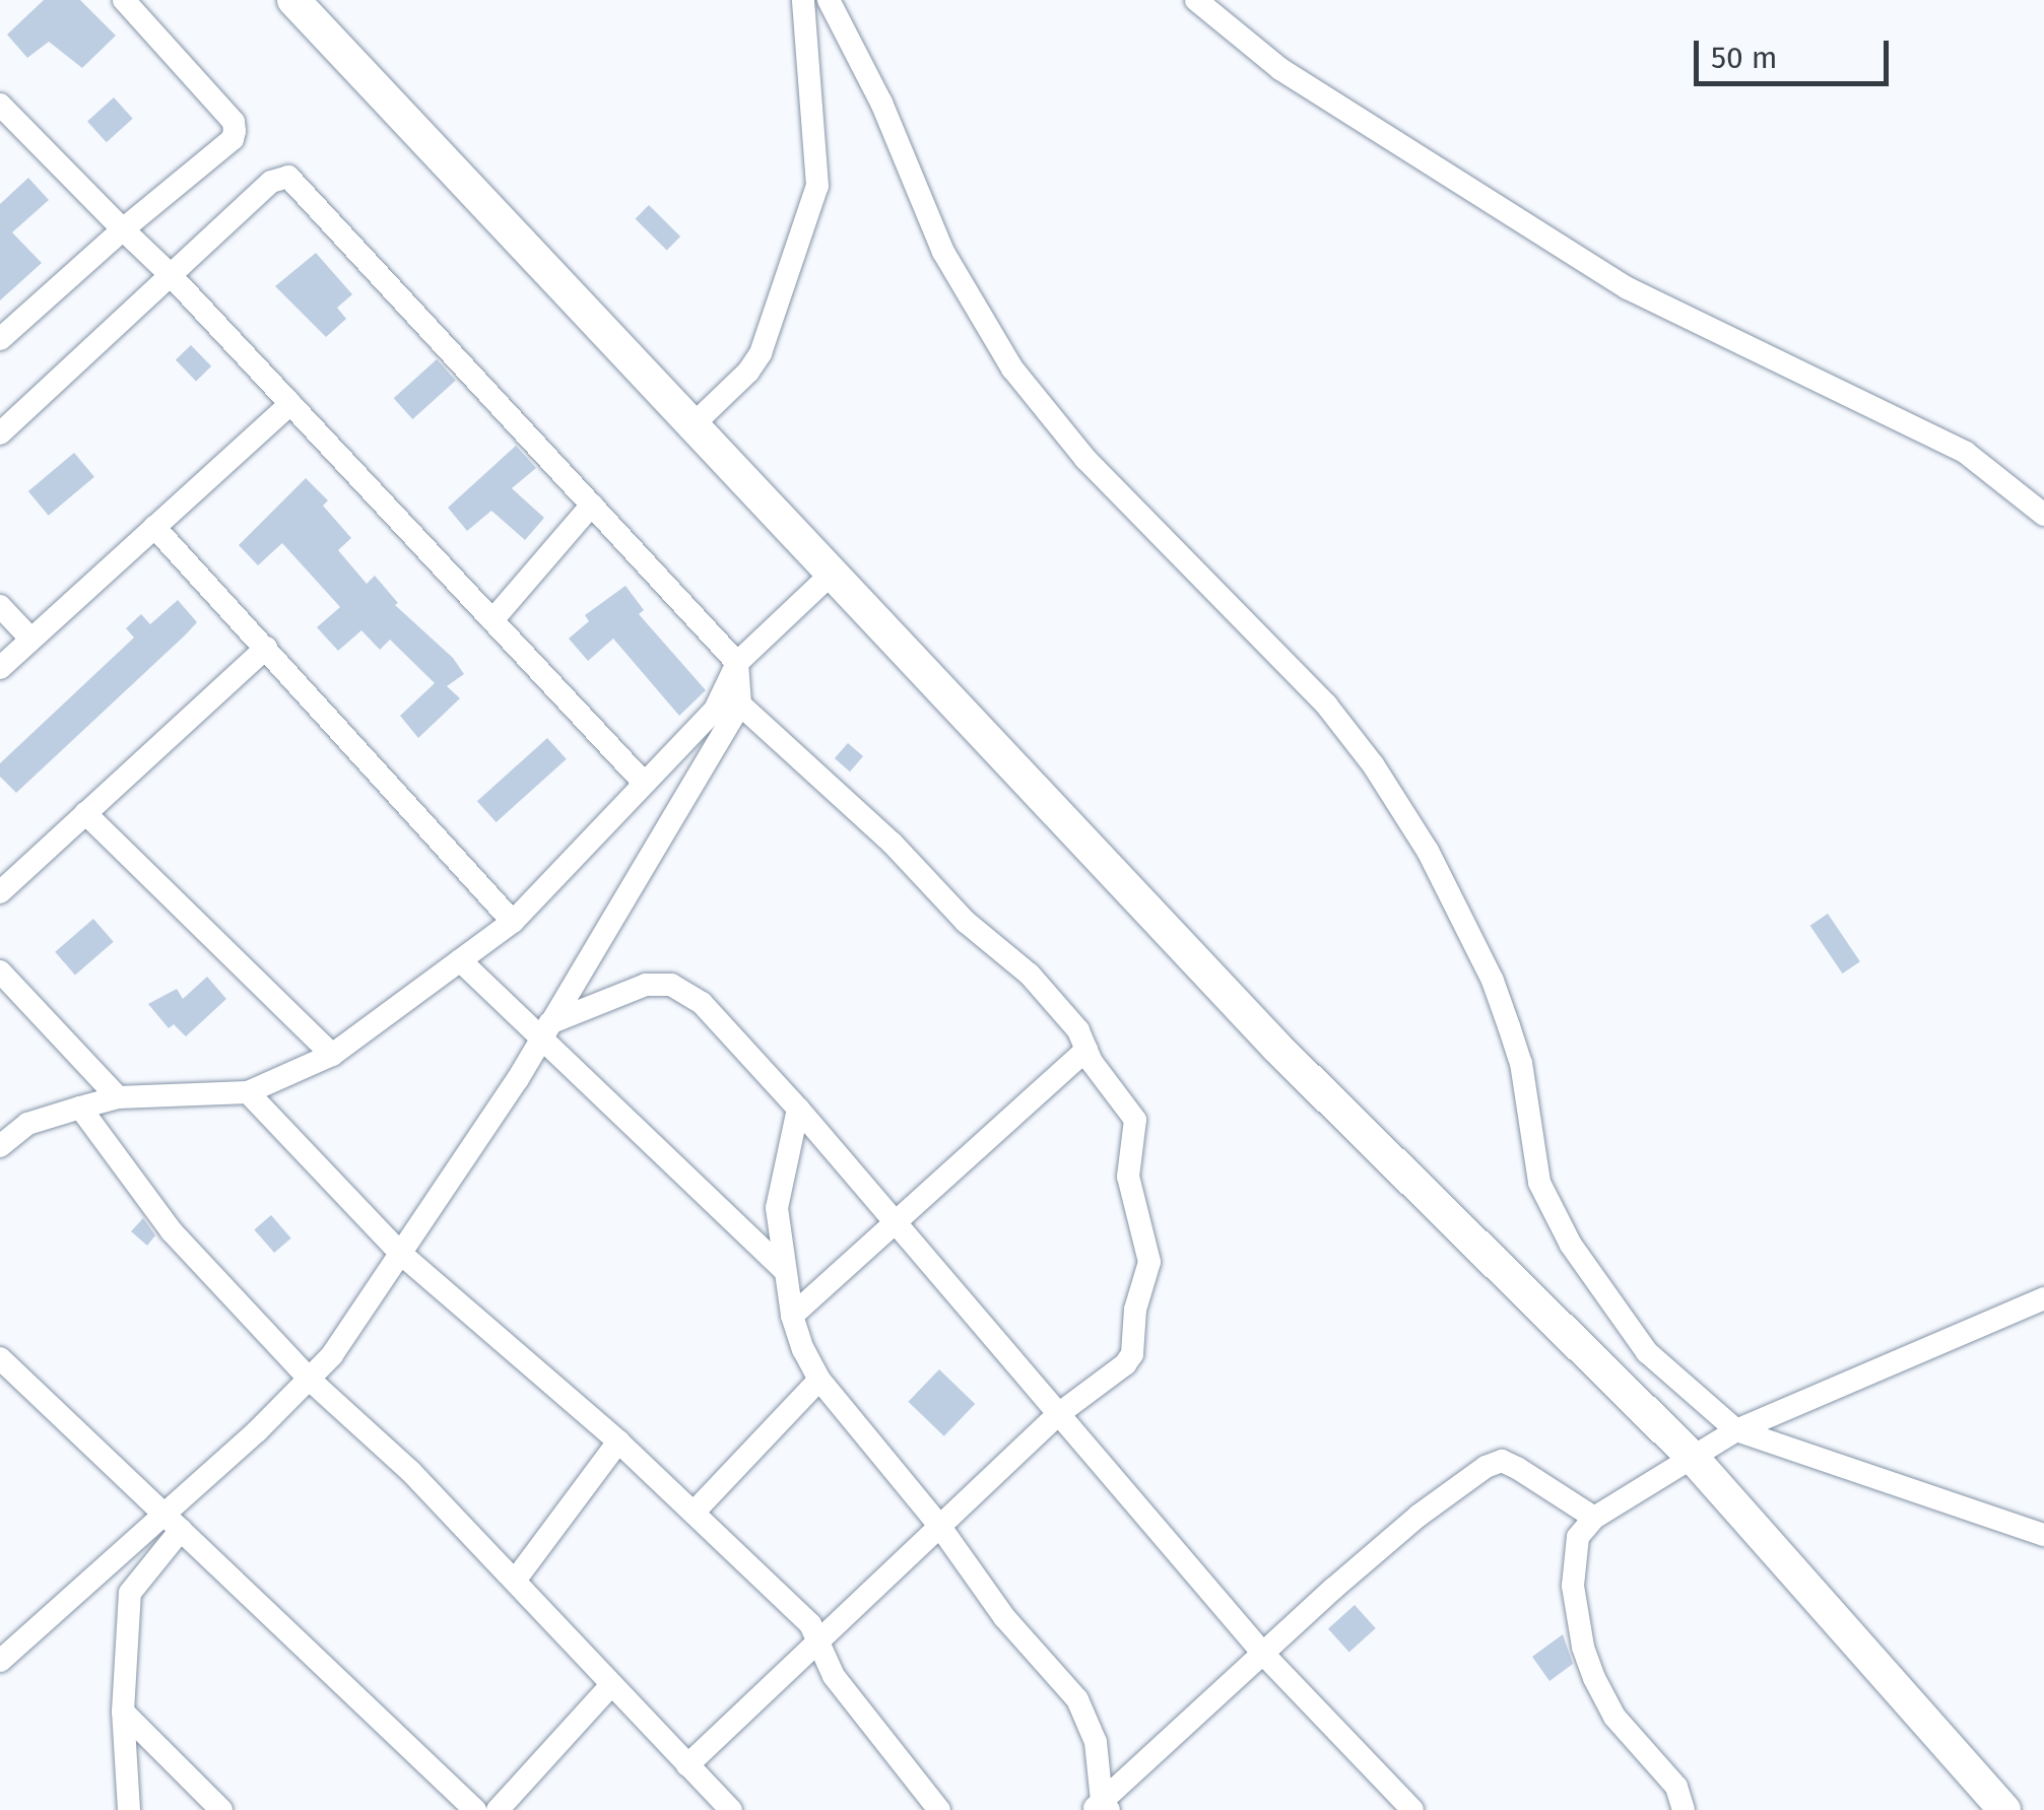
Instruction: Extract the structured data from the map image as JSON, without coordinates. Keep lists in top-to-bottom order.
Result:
{
  "scale_bar": "50 m"
}
